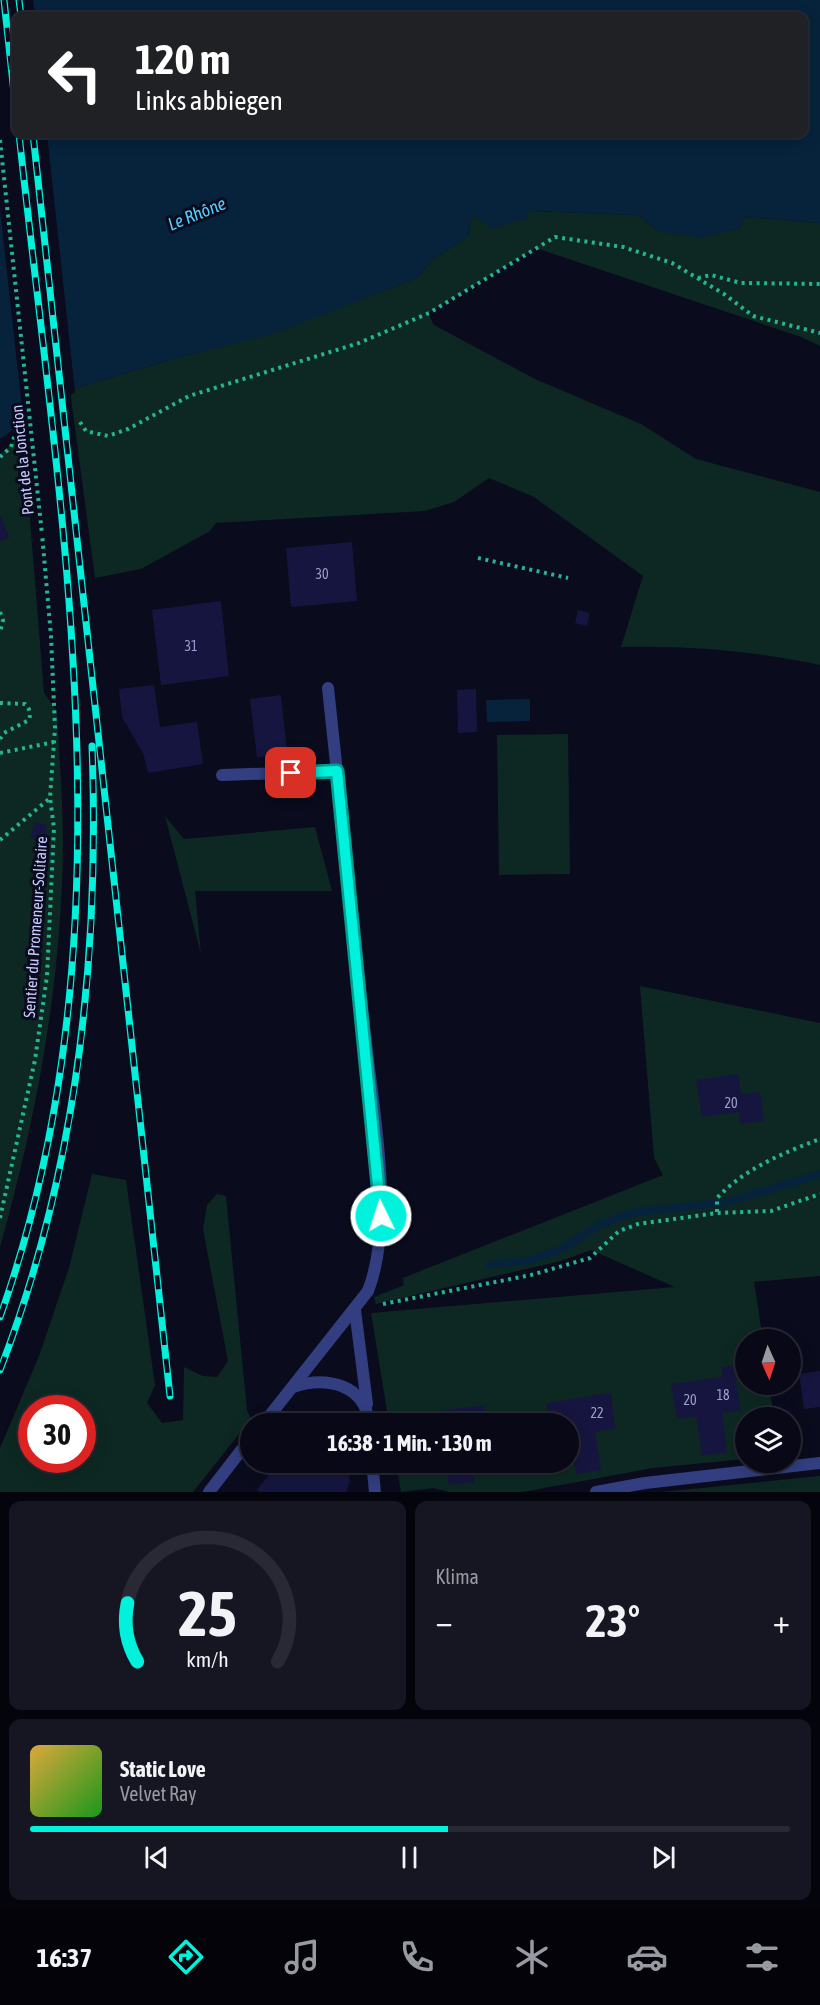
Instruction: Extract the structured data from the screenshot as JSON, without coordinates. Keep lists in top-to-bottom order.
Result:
{
  "streets": {
    "path": ["Pont de la Jonction", "Sentier du Promeneur-Solitaire"]
  },
  "crossings": [
    ["Pont de la Jonction", "Sentier du Promeneur-Solitaire"]
  ],
  "water": ["Le Rhône"],
  "house_numbers": [
    "30",
    "31",
    "20",
    "18",
    "20",
    "22"
  ],
  "north": "bottom",
  "page": {
    "turn": ["120 m", "Links abbiegen"],
    "limit": "30",
    "trip": "16:38 · 1 Min. · 130 m",
    "tile": "Klima",
    "heat": ["−", "23°", "+"],
    "song": ["Static Love", "Velvet Ray"],
    "tabs": "16:37",
    "gauge": ["25", "km/h"]
  }
}
